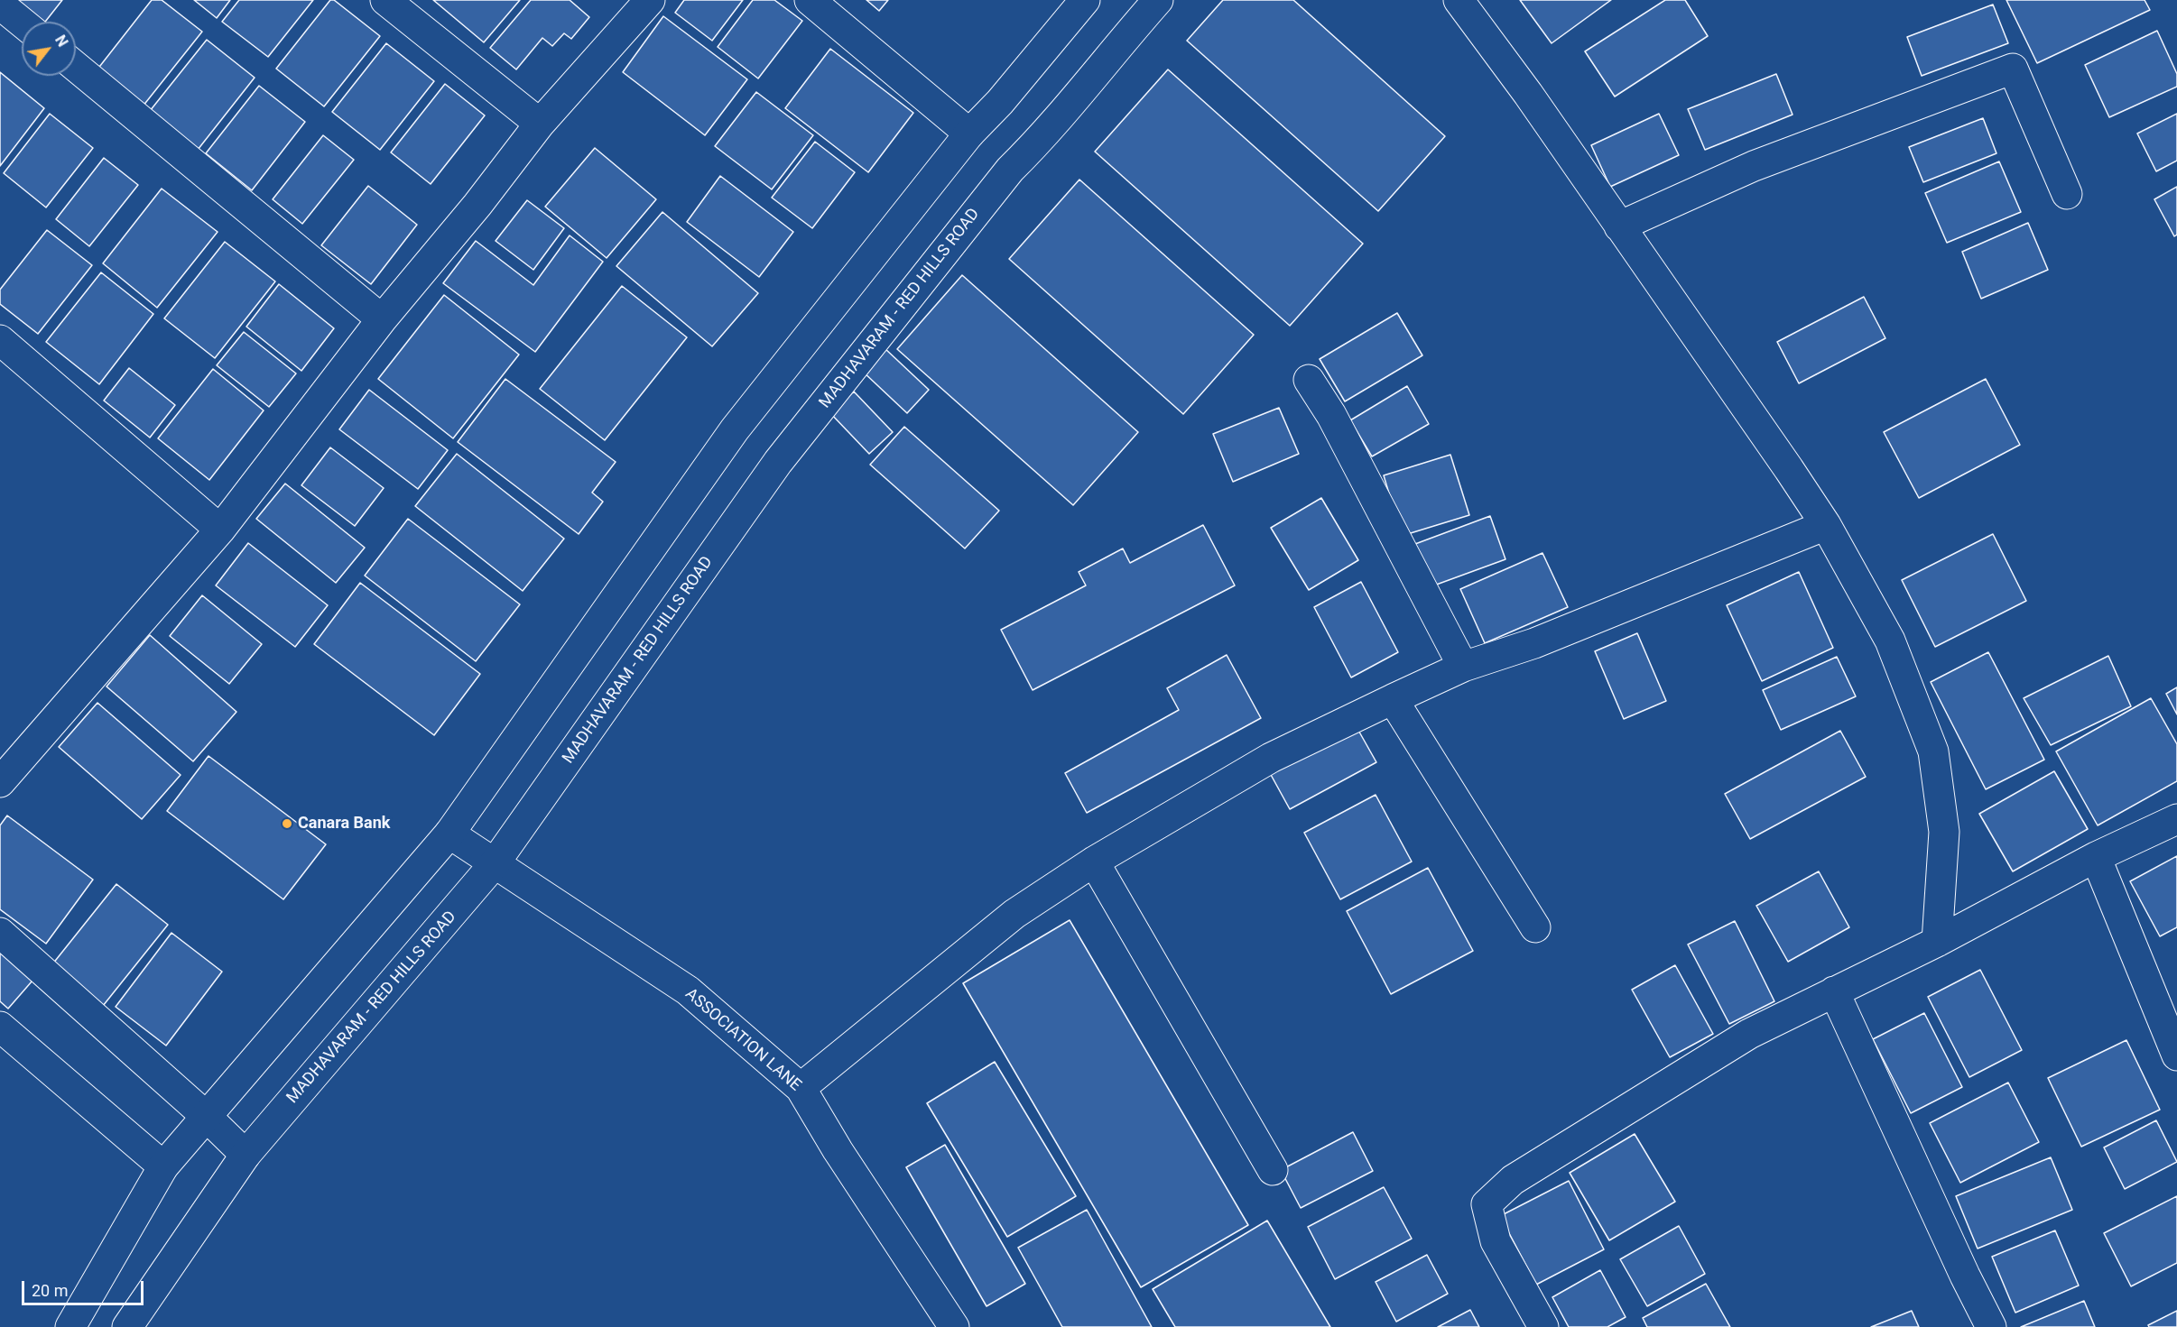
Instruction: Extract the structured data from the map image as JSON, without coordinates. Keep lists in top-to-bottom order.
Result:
{
  "streets": {
    "street": ["MADHAVARAM - RED HILLS ROAD", "ASSOCIATION LANE"]
  },
  "crossings": [
    ["MADHAVARAM - RED HILLS ROAD", "ASSOCIATION LANE"]
  ],
  "places": ["Canara Bank"],
  "scale_bar": "20 m",
  "north": "top right"
}
